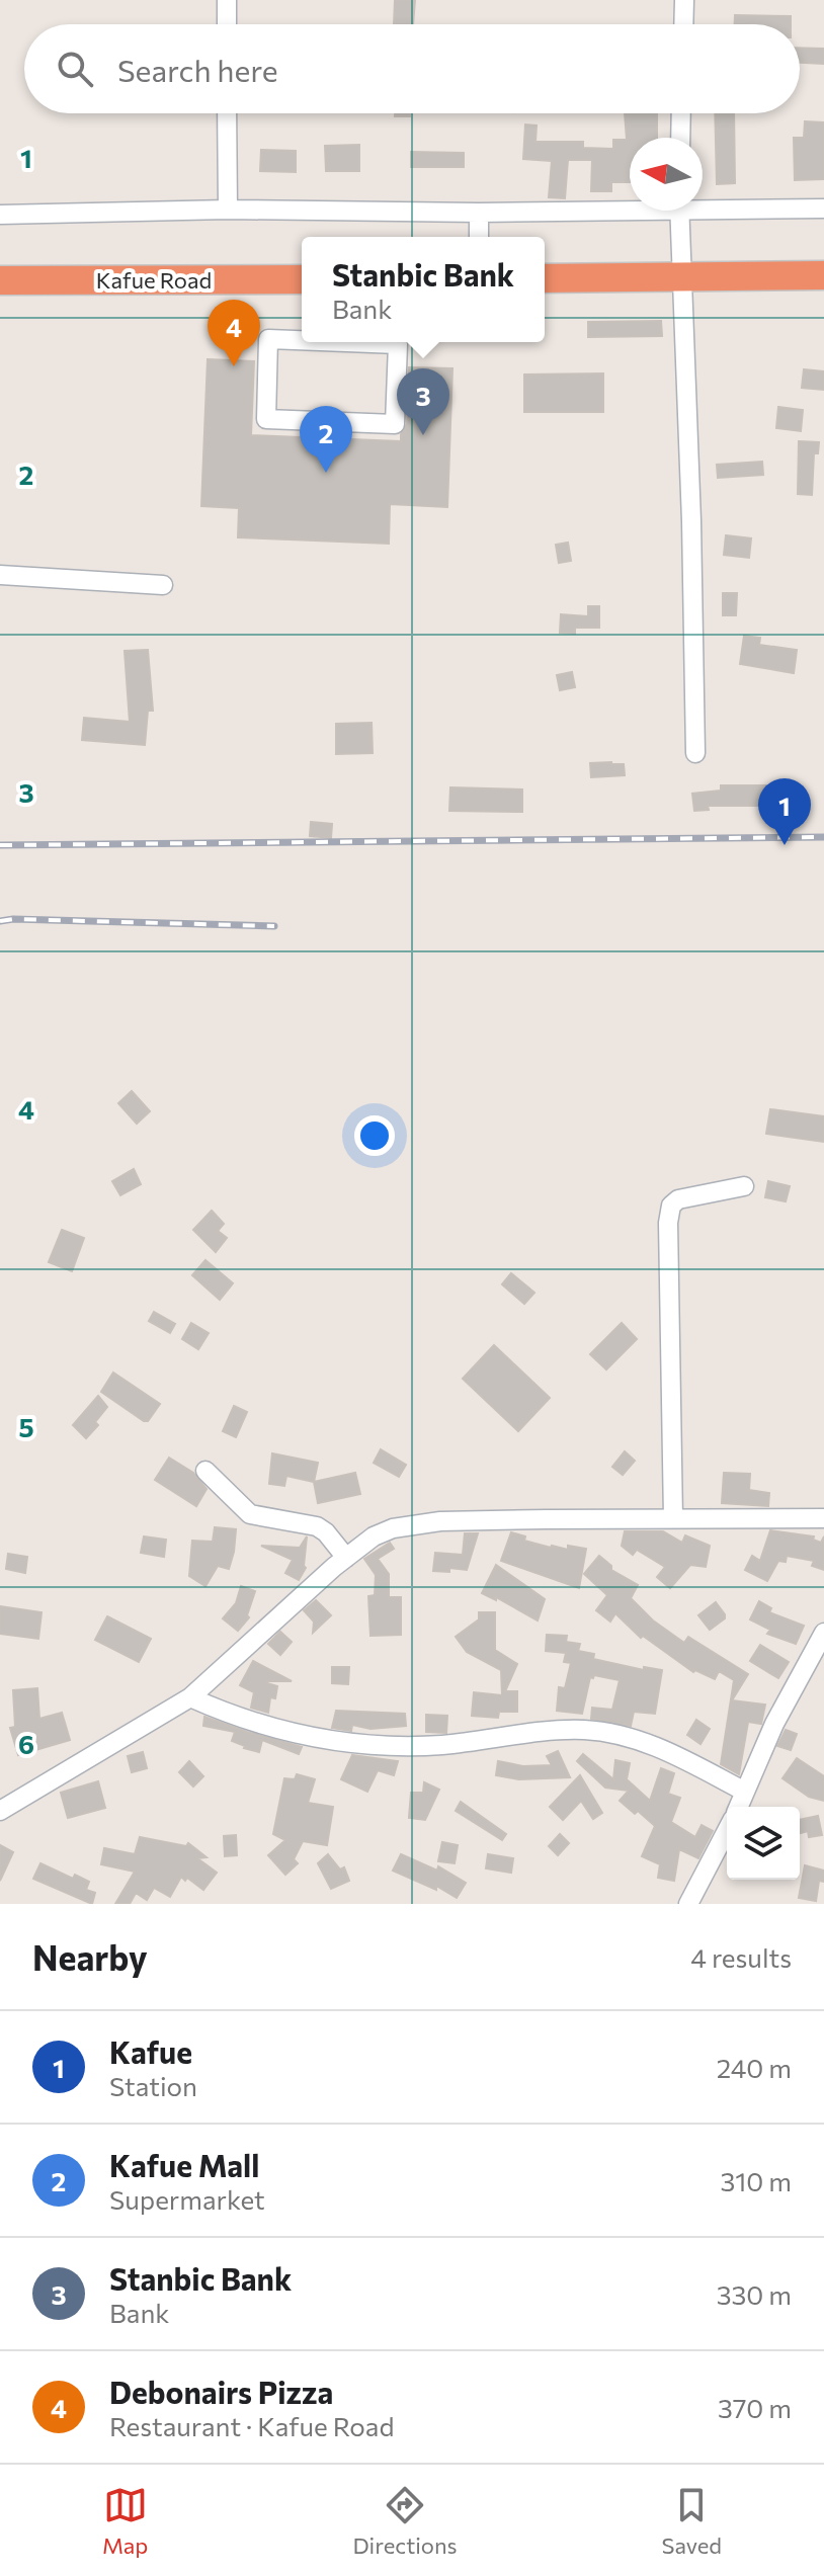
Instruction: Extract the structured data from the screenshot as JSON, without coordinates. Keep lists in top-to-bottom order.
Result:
{
  "streets": {
    "highway": ["Kafue Road"]
  },
  "north": "left",
  "page": {
    "search": "Search here",
    "popup": ["Stanbic Bank", "Bank"],
    "pins": [
      "4",
      "3",
      "2",
      "1"
    ],
    "heading": ["Nearby", "4 results"],
    "list": [
      {
        "mark": "1",
        "name": "Kafue",
        "note": "Station",
        "value": "240 m"
      },
      {
        "mark": "2",
        "name": "Kafue Mall",
        "note": "Supermarket",
        "value": "310 m"
      },
      {
        "mark": "3",
        "name": "Stanbic Bank",
        "note": "Bank",
        "value": "330 m"
      },
      {
        "mark": "4",
        "name": "Debonairs Pizza",
        "note": "Restaurant · Kafue Road",
        "value": "370 m"
      }
    ],
    "nav": ["Map", "Directions", "Saved"]
  },
  "grid": {
    "rows": [
      "1",
      "2",
      "3",
      "4",
      "5",
      "6"
    ]
  }
}
